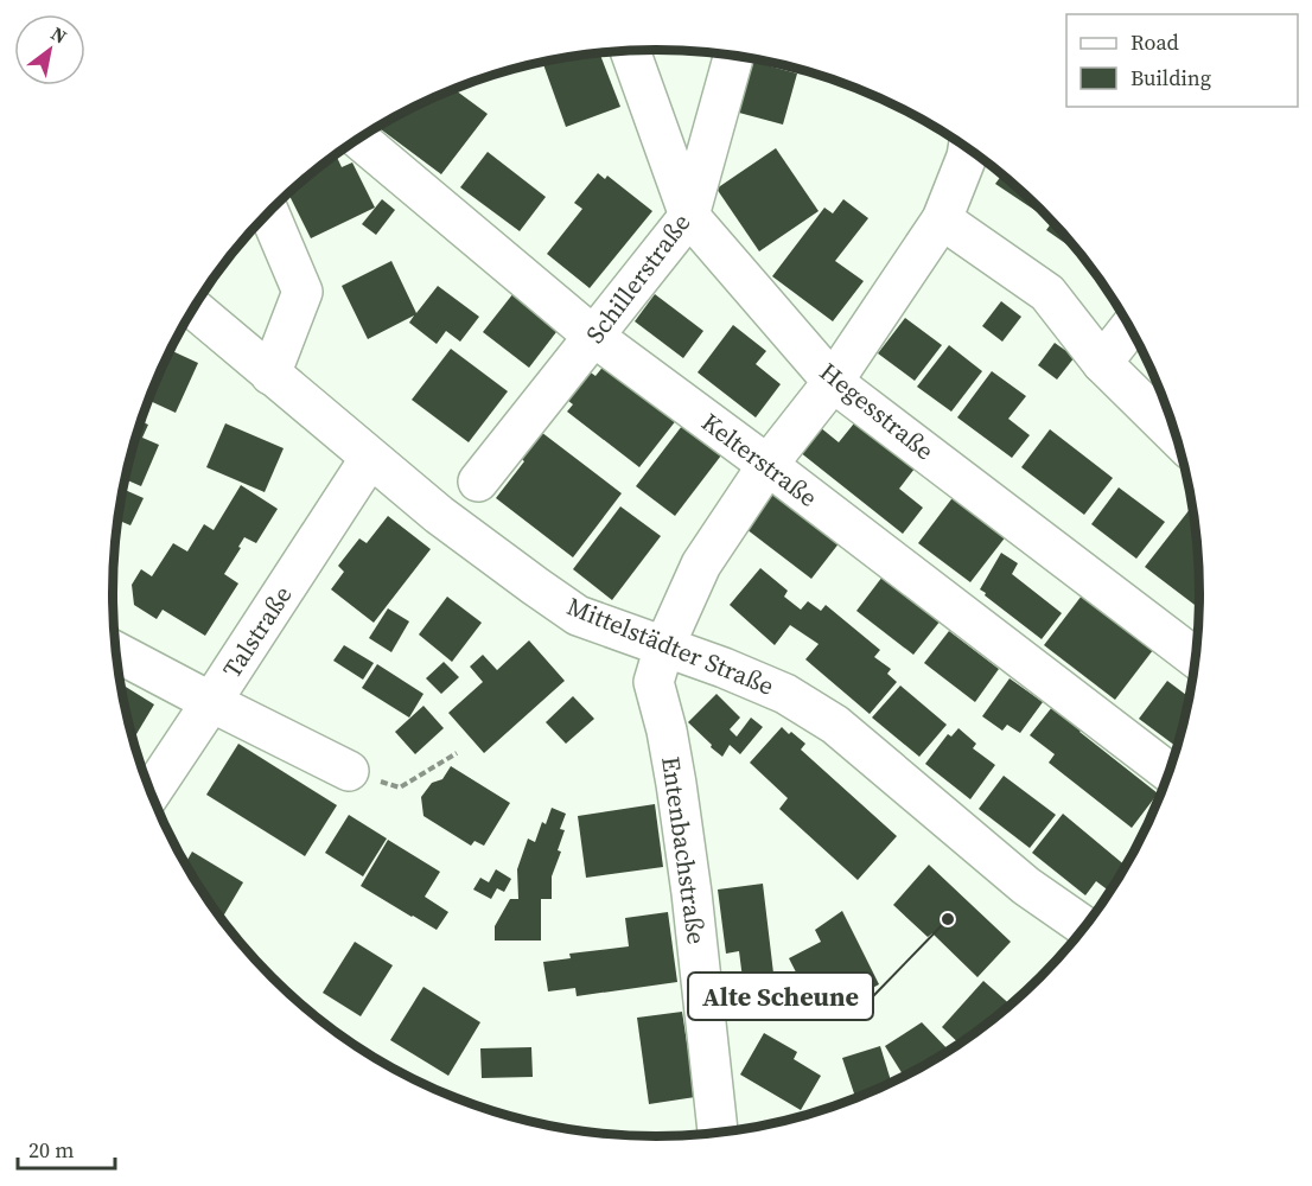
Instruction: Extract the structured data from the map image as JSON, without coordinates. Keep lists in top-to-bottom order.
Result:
{
  "streets": {
    "street": [
      "Schillerstraße",
      "Hegesstraße",
      "Kelterstraße",
      "Talstraße",
      "Mittelstädter Straße",
      "Entenbachstraße"
    ]
  },
  "crossings": [
    ["Schillerstraße", "Hegesstraße"],
    ["Schillerstraße", "Kelterstraße"],
    ["Hegesstraße", "Entenbachstraße"],
    ["Kelterstraße", "Entenbachstraße"],
    ["Talstraße", "Mittelstädter Straße"],
    ["Mittelstädter Straße", "Entenbachstraße"]
  ],
  "places": ["Alte Scheune"],
  "legend": ["Road", "Building"],
  "scale_bar": "20 m",
  "north": "top right"
}
